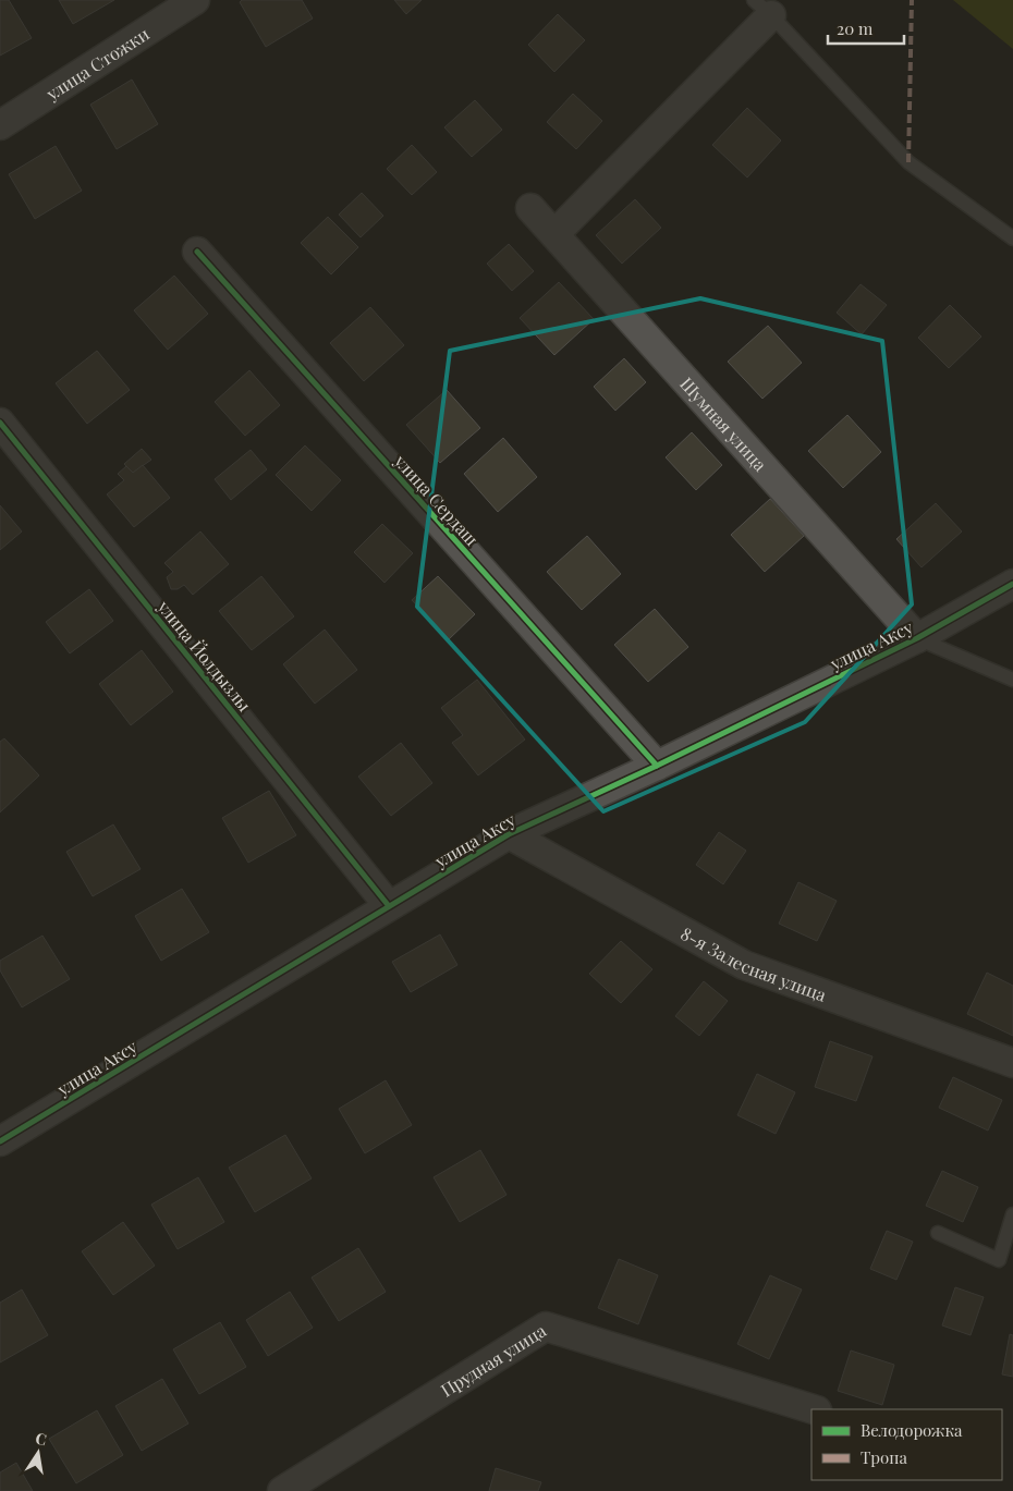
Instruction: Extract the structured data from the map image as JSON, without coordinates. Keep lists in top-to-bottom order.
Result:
{
  "streets": {
    "street": [
      "улица Стожки",
      "Шумная улица",
      "улица Сердаш",
      "улица Аксу",
      "улица Йолдызлы",
      "8-я Залесная улица",
      "Прудная улица"
    ]
  },
  "crossings": [
    ["Шумная улица", "улица Аксу"],
    ["улица Сердаш", "улица Аксу"],
    ["улица Аксу", "улица Йолдызлы"],
    ["улица Аксу", "8-я Залесная улица"]
  ],
  "legend": ["Велодорожка", "Тропа"],
  "scale_bar": "20 m",
  "north": "top"
}
